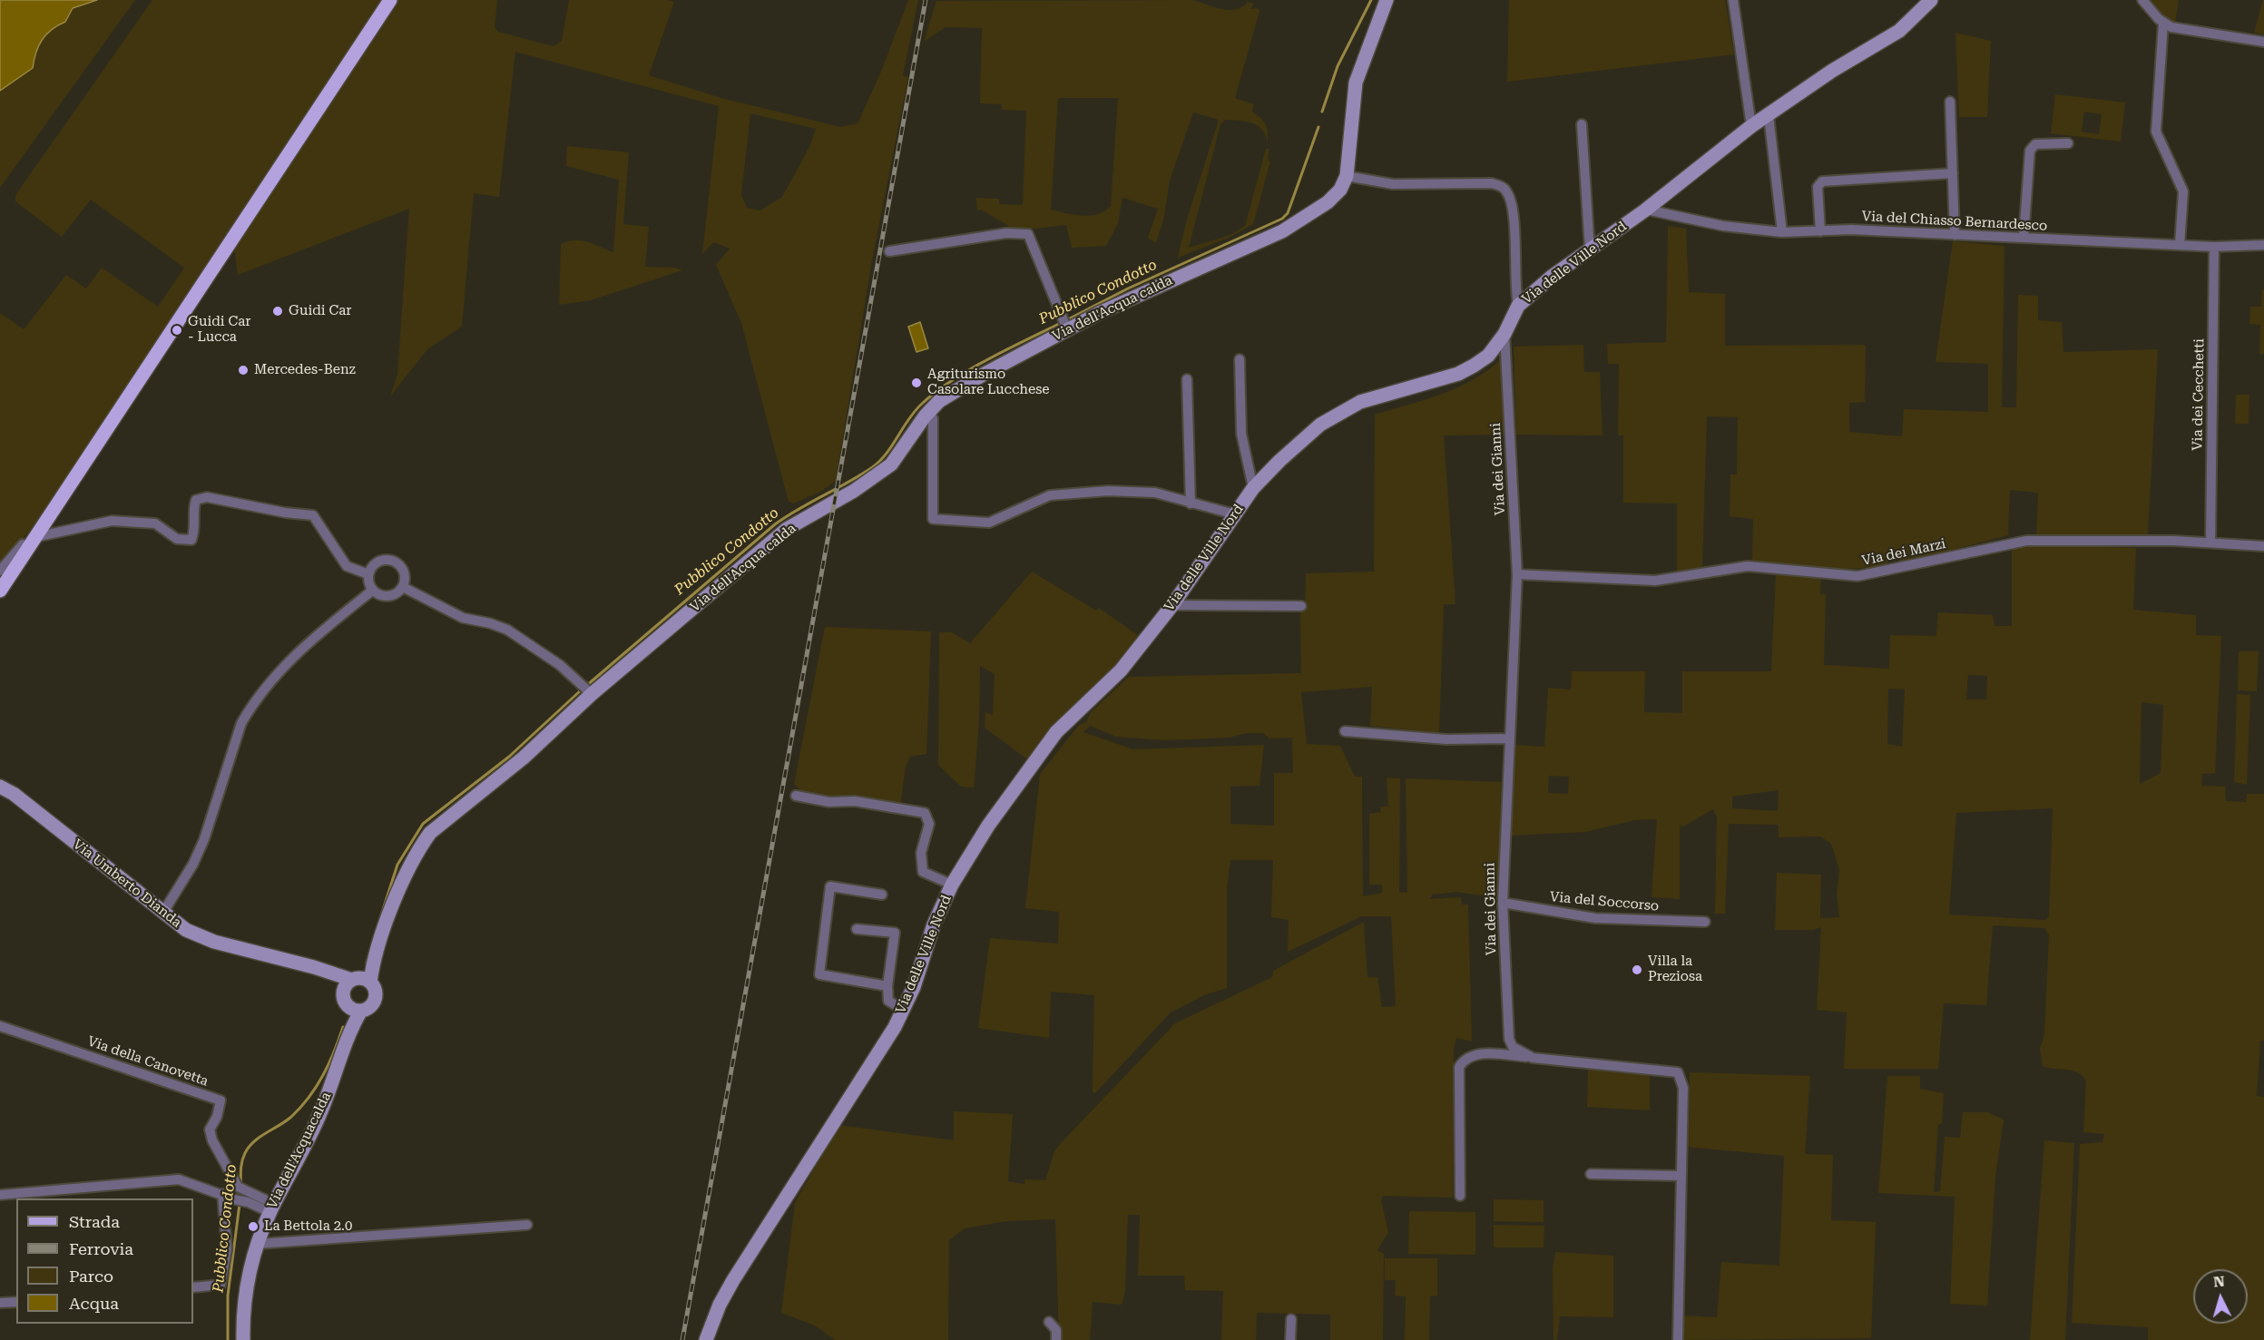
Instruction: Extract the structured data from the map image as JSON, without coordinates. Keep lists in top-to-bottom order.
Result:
{
  "streets": {
    "street": [
      "Via del Chiasso Bernardesco",
      "Via delle Ville Nord",
      "Via dell'Acqua calda",
      "Via dei Cecchetti",
      "Via dei Gianni",
      "Via dei Marzi",
      "Via Umberto Dianda",
      "Via del Soccorso",
      "Via della Canovetta",
      "Via dell'Acquacalda"
    ]
  },
  "crossings": [
    ["Via del Chiasso Bernardesco", "Via delle Ville Nord"],
    ["Via del Chiasso Bernardesco", "Via dei Cecchetti"],
    ["Via delle Ville Nord", "Via dei Gianni"],
    ["Via dell'Acqua calda", "Via Umberto Dianda"],
    ["Via dell'Acqua calda", "Via dell'Acquacalda"],
    ["Via dei Cecchetti", "Via dei Marzi"],
    ["Via dei Gianni", "Via dei Marzi"],
    ["Via dei Gianni", "Via del Soccorso"],
    ["Via Umberto Dianda", "Via dell'Acquacalda"],
    ["Via della Canovetta", "Via dell'Acquacalda"]
  ],
  "water": ["Pubblico Condotto"],
  "places": [
    "Guidi Car",
    "Guidi Car - Lucca",
    "Mercedes-Benz",
    "Agriturismo Casolare Lucchese",
    "Villa la Preziosa",
    "La Bettola 2.0"
  ],
  "legend": [
    "Strada",
    "Ferrovia",
    "Parco",
    "Acqua"
  ],
  "north": "top"
}
